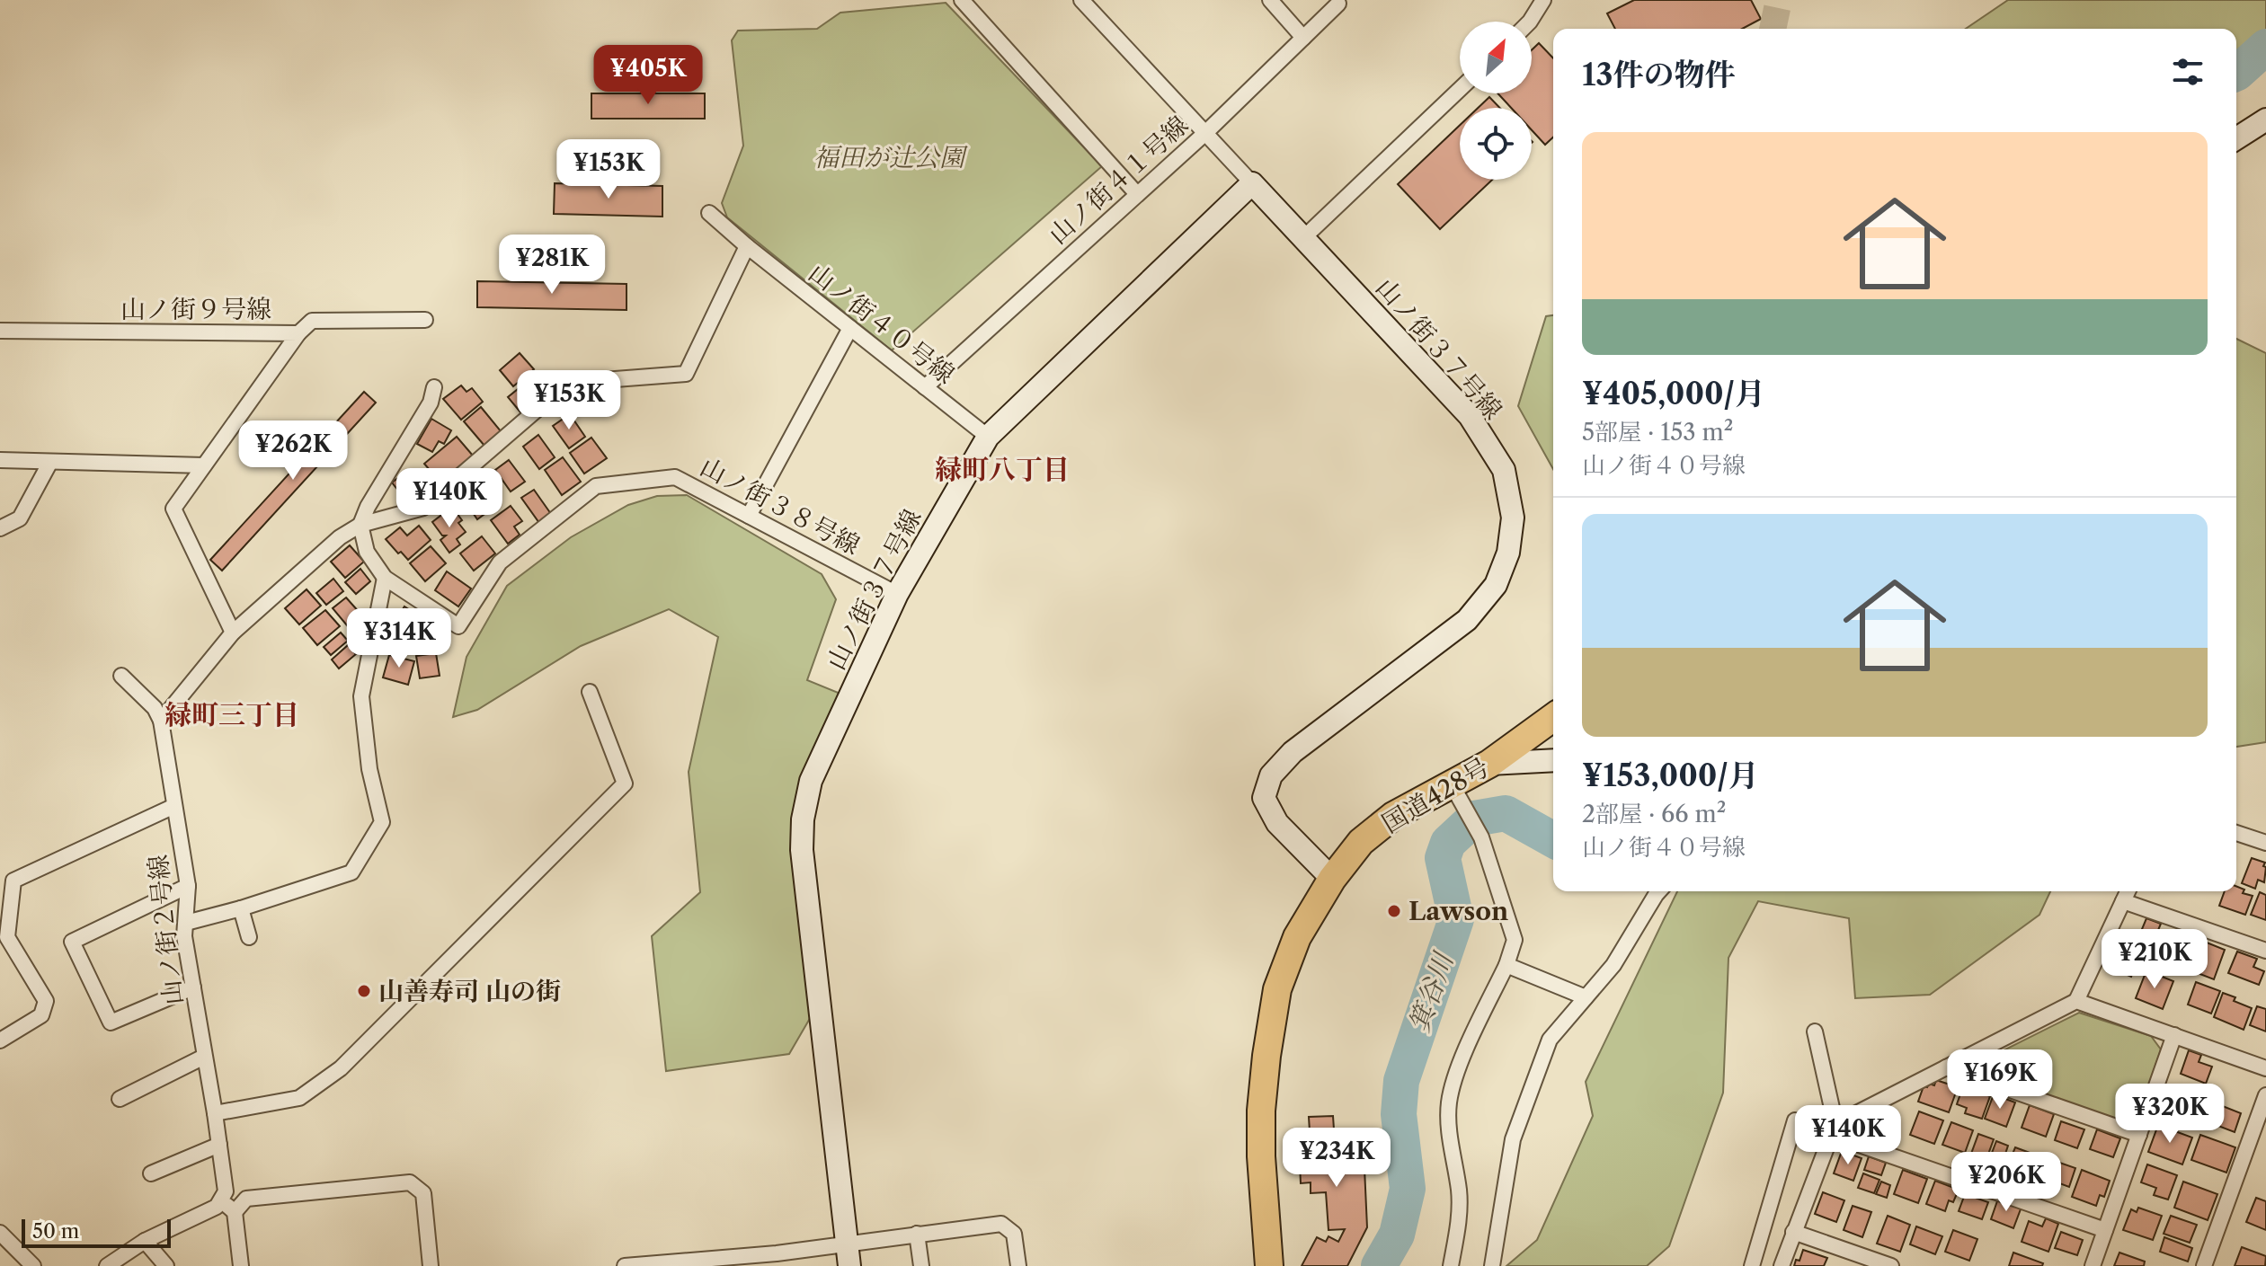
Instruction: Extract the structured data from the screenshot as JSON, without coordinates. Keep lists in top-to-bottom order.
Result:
{
  "streets": {
    "highway": ["国道428号"],
    "street": [
      "山ノ街４１号線",
      "山ノ街９号線",
      "山ノ街４０号線",
      "山ノ街３７号線",
      "山ノ街３８号線",
      "山ノ街２号線"
    ]
  },
  "crossings": [
    ["山ノ街４１号線", "山ノ街４０号線"],
    ["山ノ街４１号線", "山ノ街３７号線"],
    ["山ノ街４０号線", "山ノ街３７号線"],
    ["山ノ街３７号線", "山ノ街３８号線"],
    ["山ノ街３７号線", "国道428号"]
  ],
  "districts": ["緑町八丁目", "緑町三丁目"],
  "water": ["箕谷川"],
  "parks": ["福田が辻公園"],
  "places": ["Lawson", "山善寿司 山の街"],
  "scale_bar": "50 m",
  "north": "top right",
  "page": {
    "heading": "13件の物件",
    "price": [
      "¥405K",
      "¥153K",
      "¥281K",
      "¥153K",
      "¥262K",
      "¥140K",
      "¥314K",
      "¥210K",
      "¥169K",
      "¥320K",
      "¥140K",
      "¥234K",
      "¥206K"
    ],
    "list": [
      {
        "name": "¥405,000/月",
        "note": "5部屋 · 153 m² · 山ノ街４０号線"
      },
      {
        "name": "¥153,000/月",
        "note": "2部屋 · 66 m² · 山ノ街４０号線"
      }
    ],
    "scale": "50 m"
  }
}
